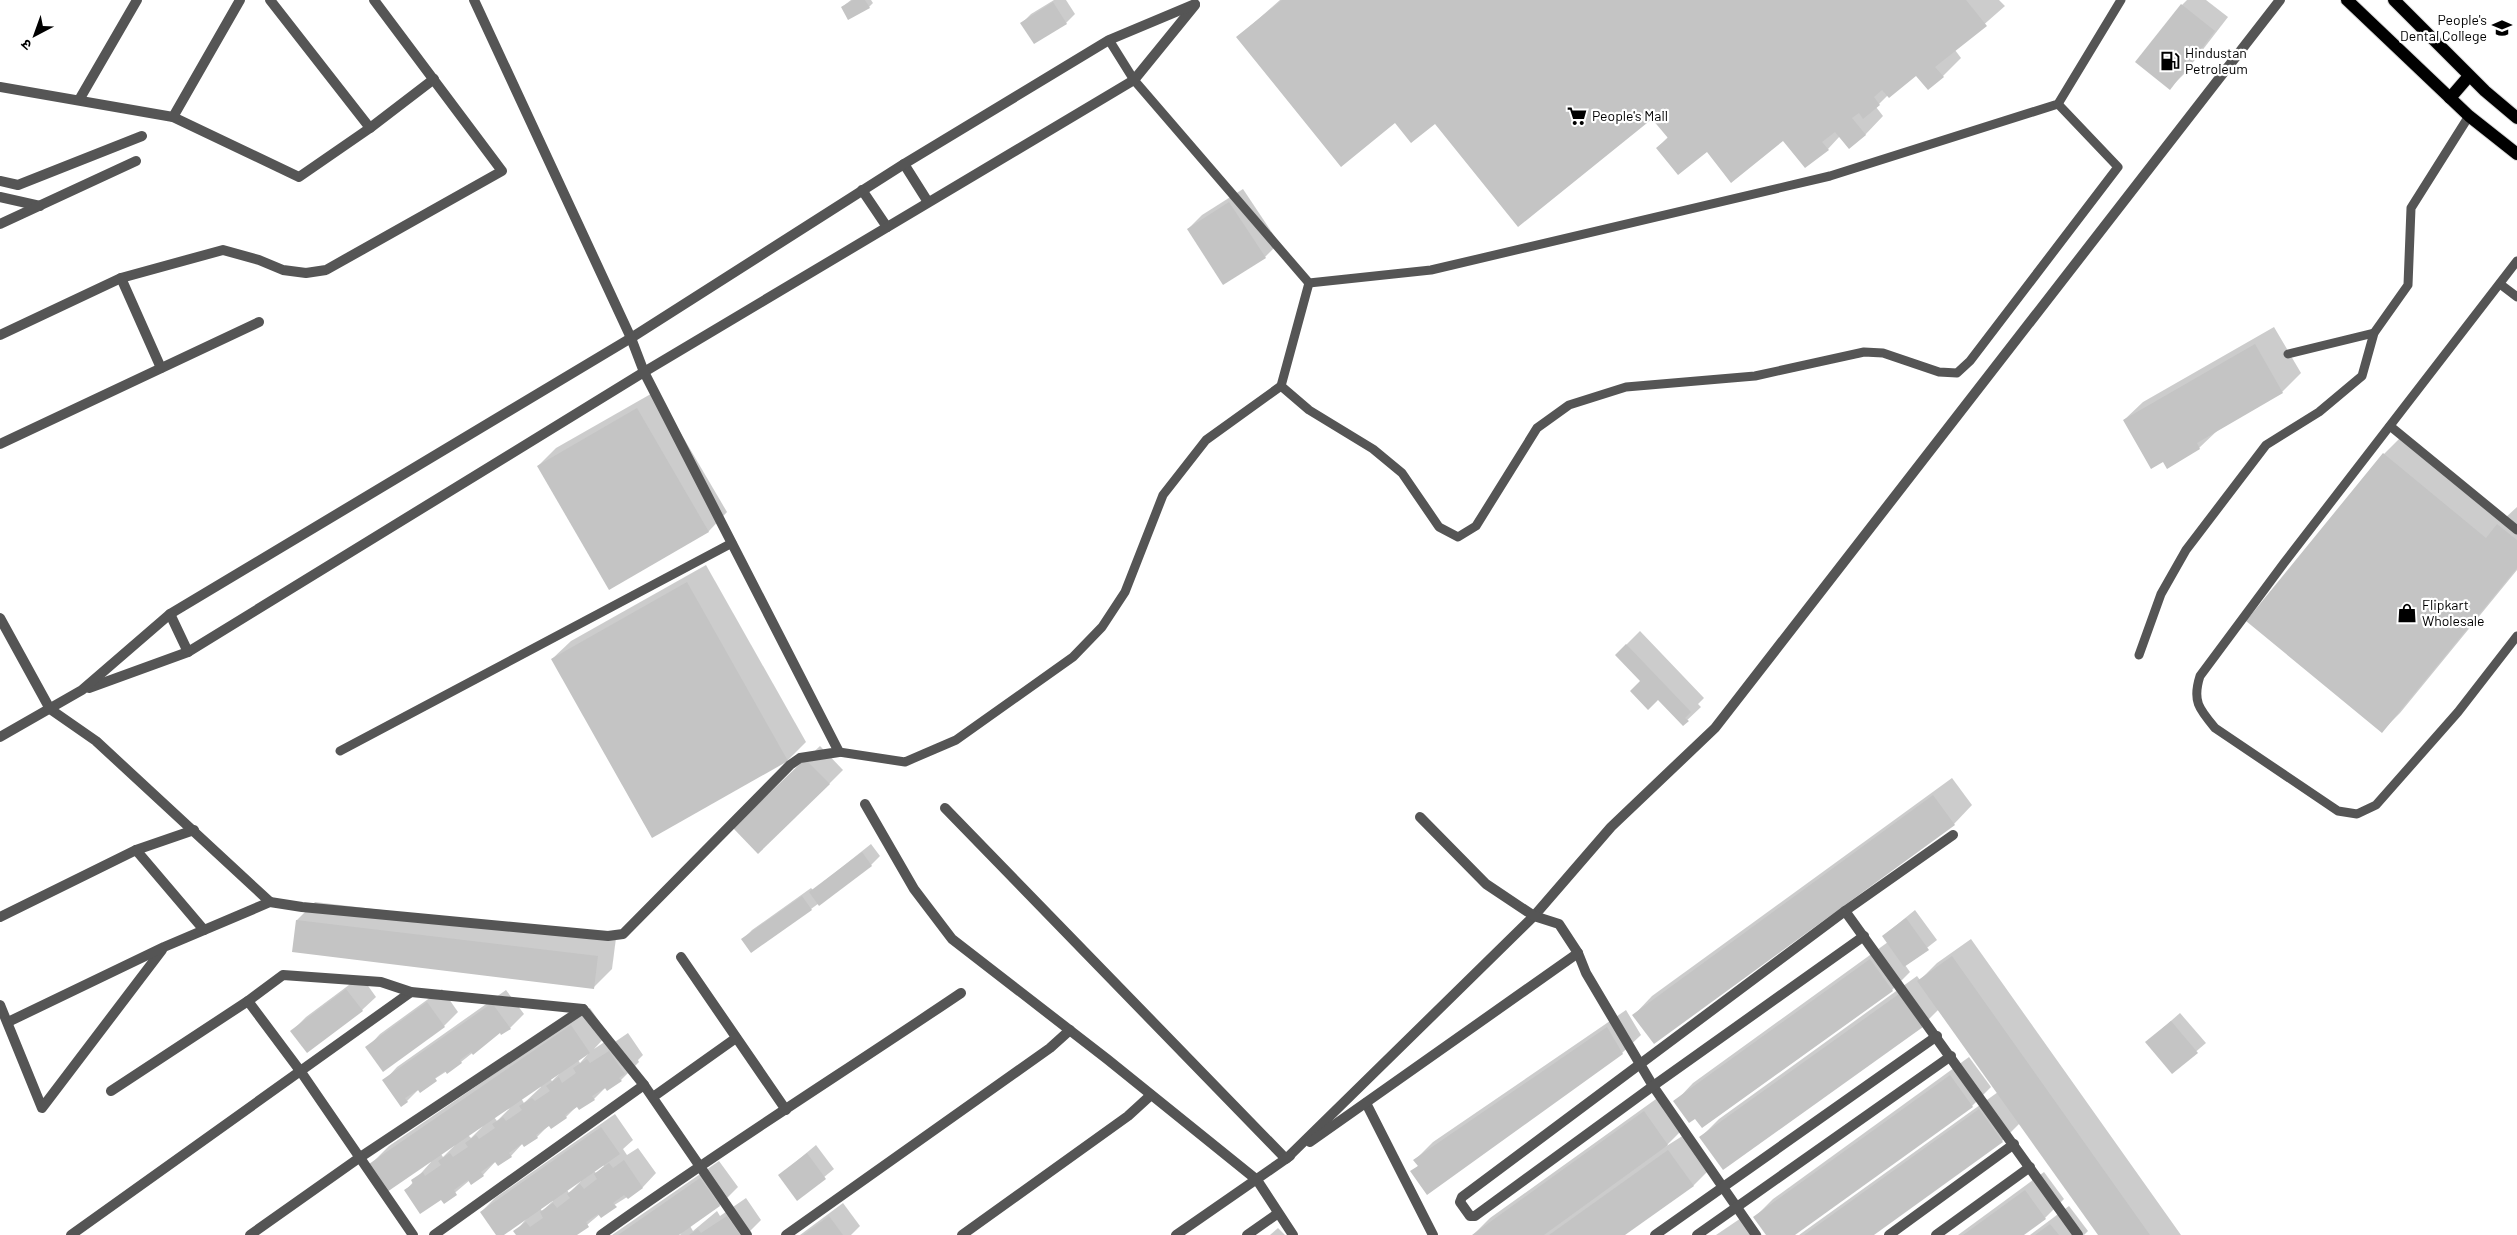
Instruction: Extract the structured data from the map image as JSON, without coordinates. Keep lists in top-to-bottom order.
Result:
{
  "places": {
    "school or university": ["People's Dental College"],
    "fuel station": ["Hindustan Petroleum"],
    "supermarket": ["People's Mall"],
    "shop": ["Flipkart Wholesale"]
  },
  "north": "bottom left"
}
